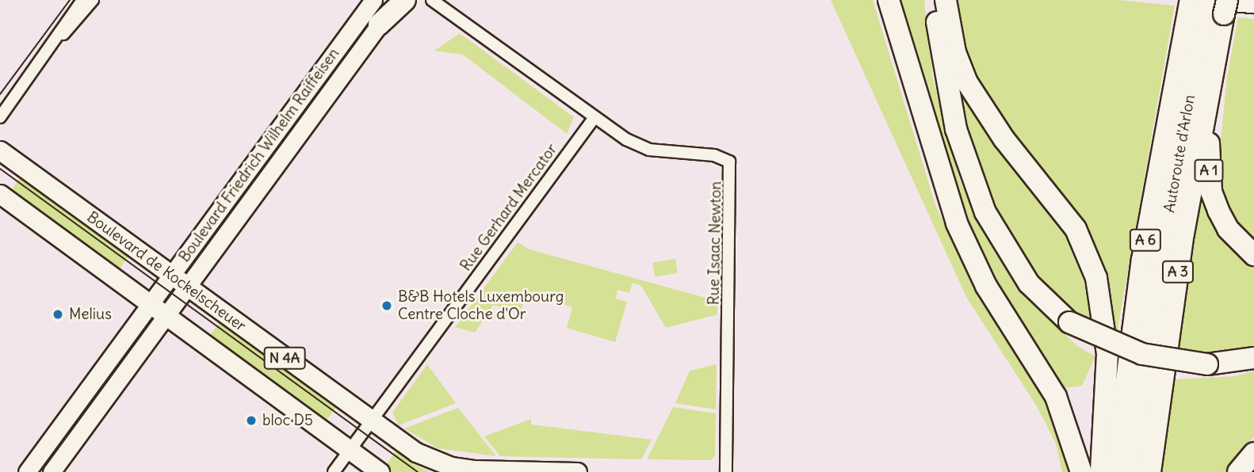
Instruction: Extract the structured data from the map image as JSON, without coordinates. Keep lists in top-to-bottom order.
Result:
{
  "streets": {
    "highway": [
      "Autoroute d'Arlon",
      "A 1",
      "A 6",
      "A 3"
    ],
    "main road": ["Boulevard Friedrich Wilhelm Raiffeisen", "Boulevard de Kockelscheuer", "N 4A"],
    "street": ["Rue Gerhard Mercator", "Rue Isaac Newton"]
  },
  "crossings": [
    ["Autoroute d'Arlon", "A 1"],
    ["Boulevard Friedrich Wilhelm Raiffeisen", "Boulevard de Kockelscheuer"],
    ["Boulevard Friedrich Wilhelm Raiffeisen", "N 4A"],
    ["A 1", "A 3"],
    ["Rue Gerhard Mercator", "Rue Isaac Newton"],
    ["Rue Gerhard Mercator", "Boulevard de Kockelscheuer"],
    ["Rue Gerhard Mercator", "N 4A"]
  ],
  "places": ["B&B Hotels Luxembourg Centre Cloche d'Or", "Melius", "bloc D5"]
}
